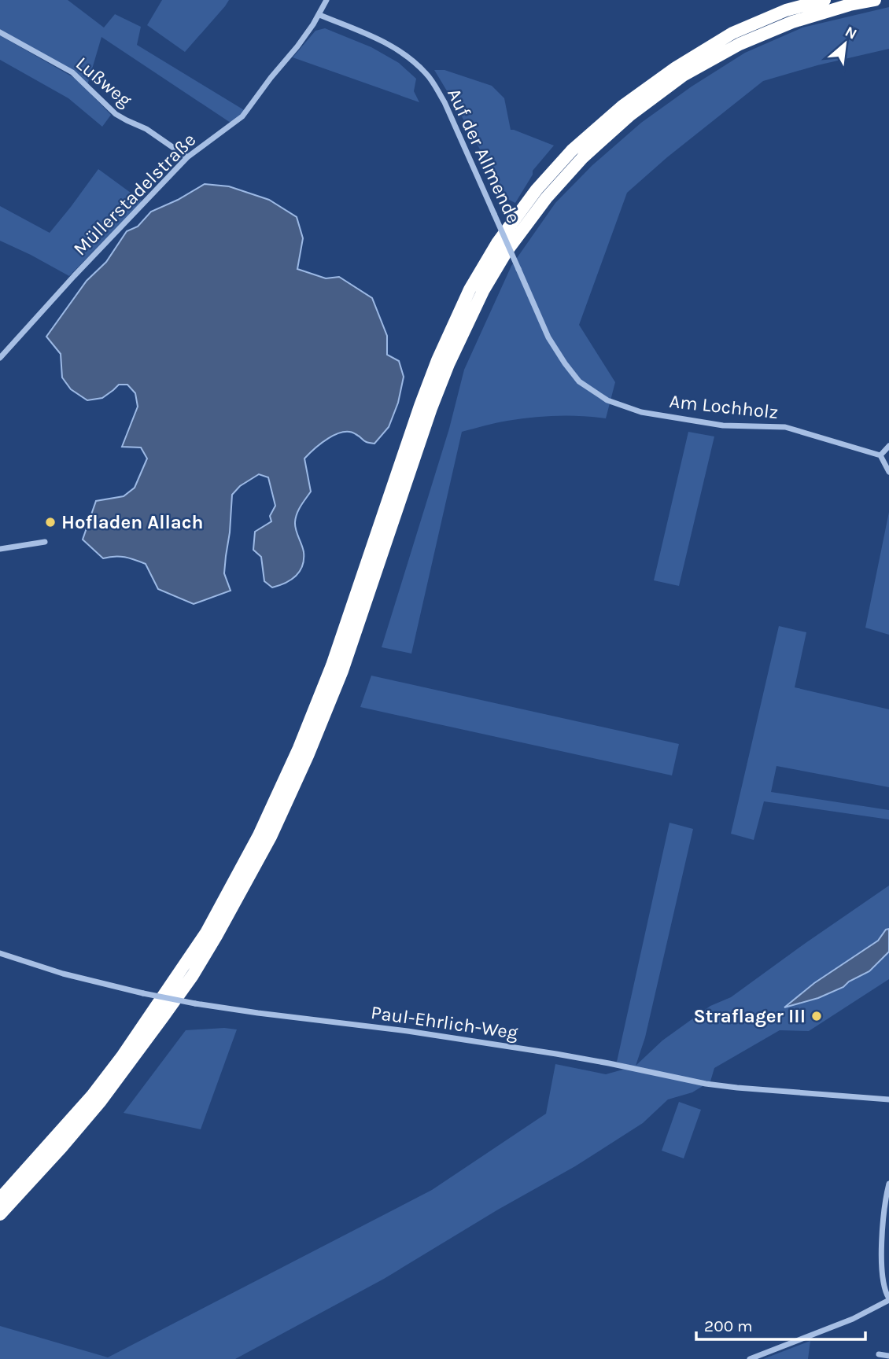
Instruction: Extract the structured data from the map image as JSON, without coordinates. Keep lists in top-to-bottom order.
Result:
{
  "streets": {
    "street": [
      "Lußweg",
      "Auf der Allmende",
      "Müllerstadelstraße",
      "Am Lochholz",
      "Paul-Ehrlich-Weg"
    ]
  },
  "crossings": [
    ["Lußweg", "Müllerstadelstraße"],
    ["Auf der Allmende", "Müllerstadelstraße"],
    ["Auf der Allmende", "Am Lochholz"]
  ],
  "places": ["Hofladen Allach", "Straflager III"],
  "scale_bar": "200 m",
  "north": "top right"
}
